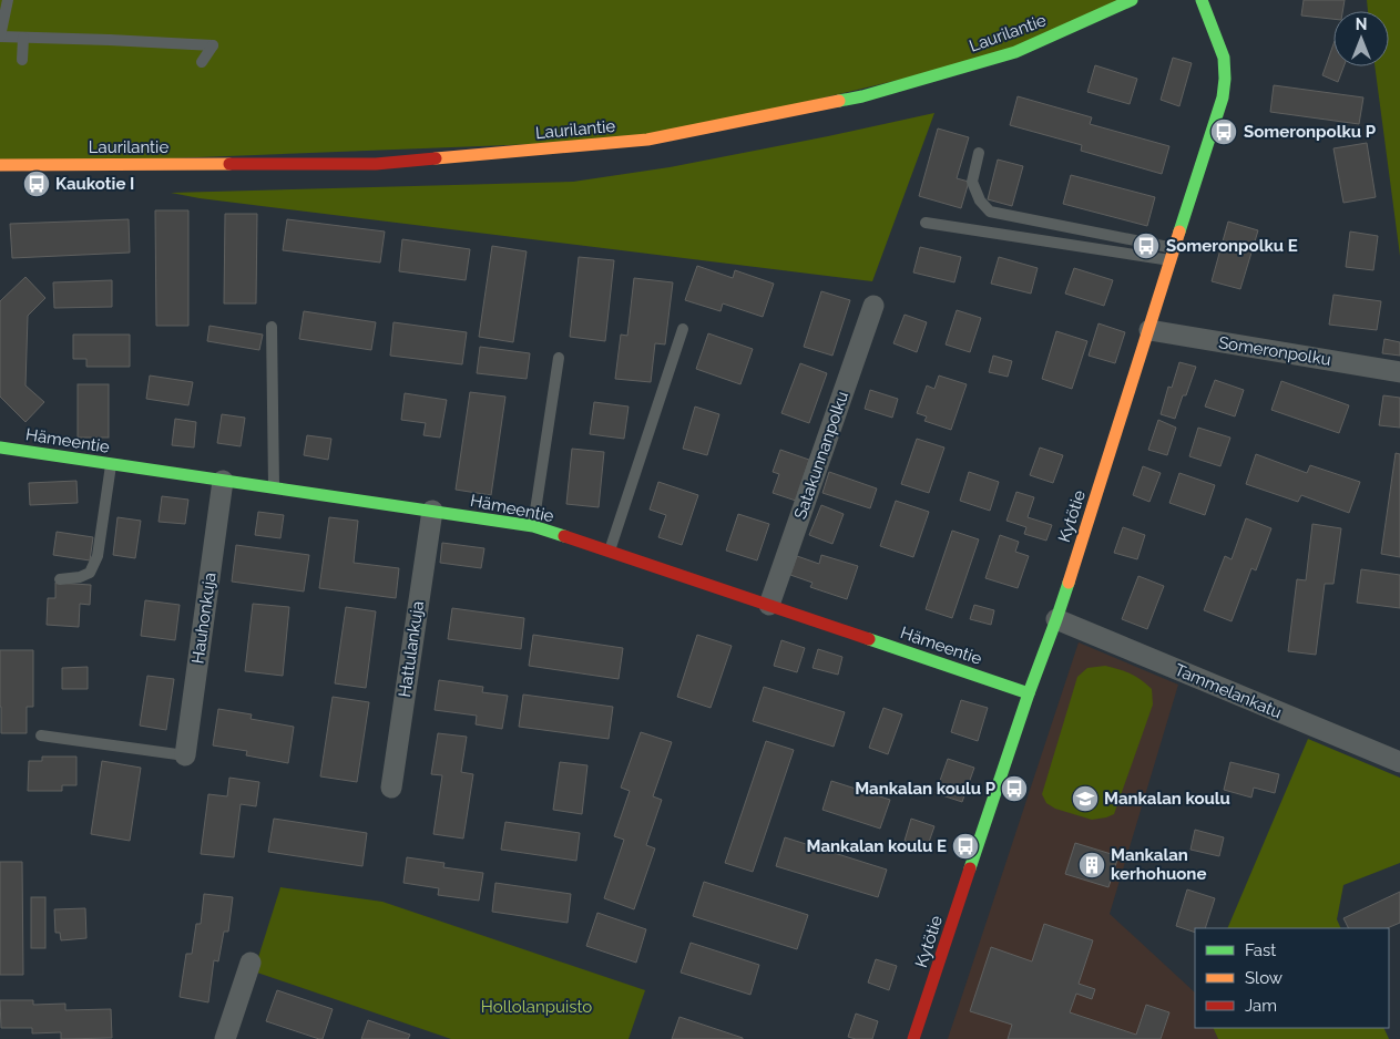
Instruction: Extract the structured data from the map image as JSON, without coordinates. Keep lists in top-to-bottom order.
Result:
{
  "streets": {
    "street": [
      "Laurilantie",
      "Someronpolku",
      "Hämeentie",
      "Satakunnanpolku",
      "Kytötie",
      "Hauhonkuja",
      "Hattulankuja",
      "Tammelankatu"
    ]
  },
  "crossings": [
    ["Someronpolku", "Kytötie"],
    ["Hämeentie", "Satakunnanpolku"],
    ["Hämeentie", "Kytötie"],
    ["Hämeentie", "Hauhonkuja"],
    ["Hämeentie", "Hattulankuja"],
    ["Kytötie", "Tammelankatu"]
  ],
  "parks": ["Hollolanpuisto"],
  "places": {
    "bus stop": [
      "Someronpolku P",
      "Kaukotie I",
      "Someronpolku E",
      "Mankalan koulu P",
      "Mankalan koulu E"
    ],
    "school or university": ["Mankalan koulu"],
    "building": ["Mankalan kerhohuone"]
  },
  "legend": ["Fast", "Slow", "Jam"],
  "north": "top"
}
